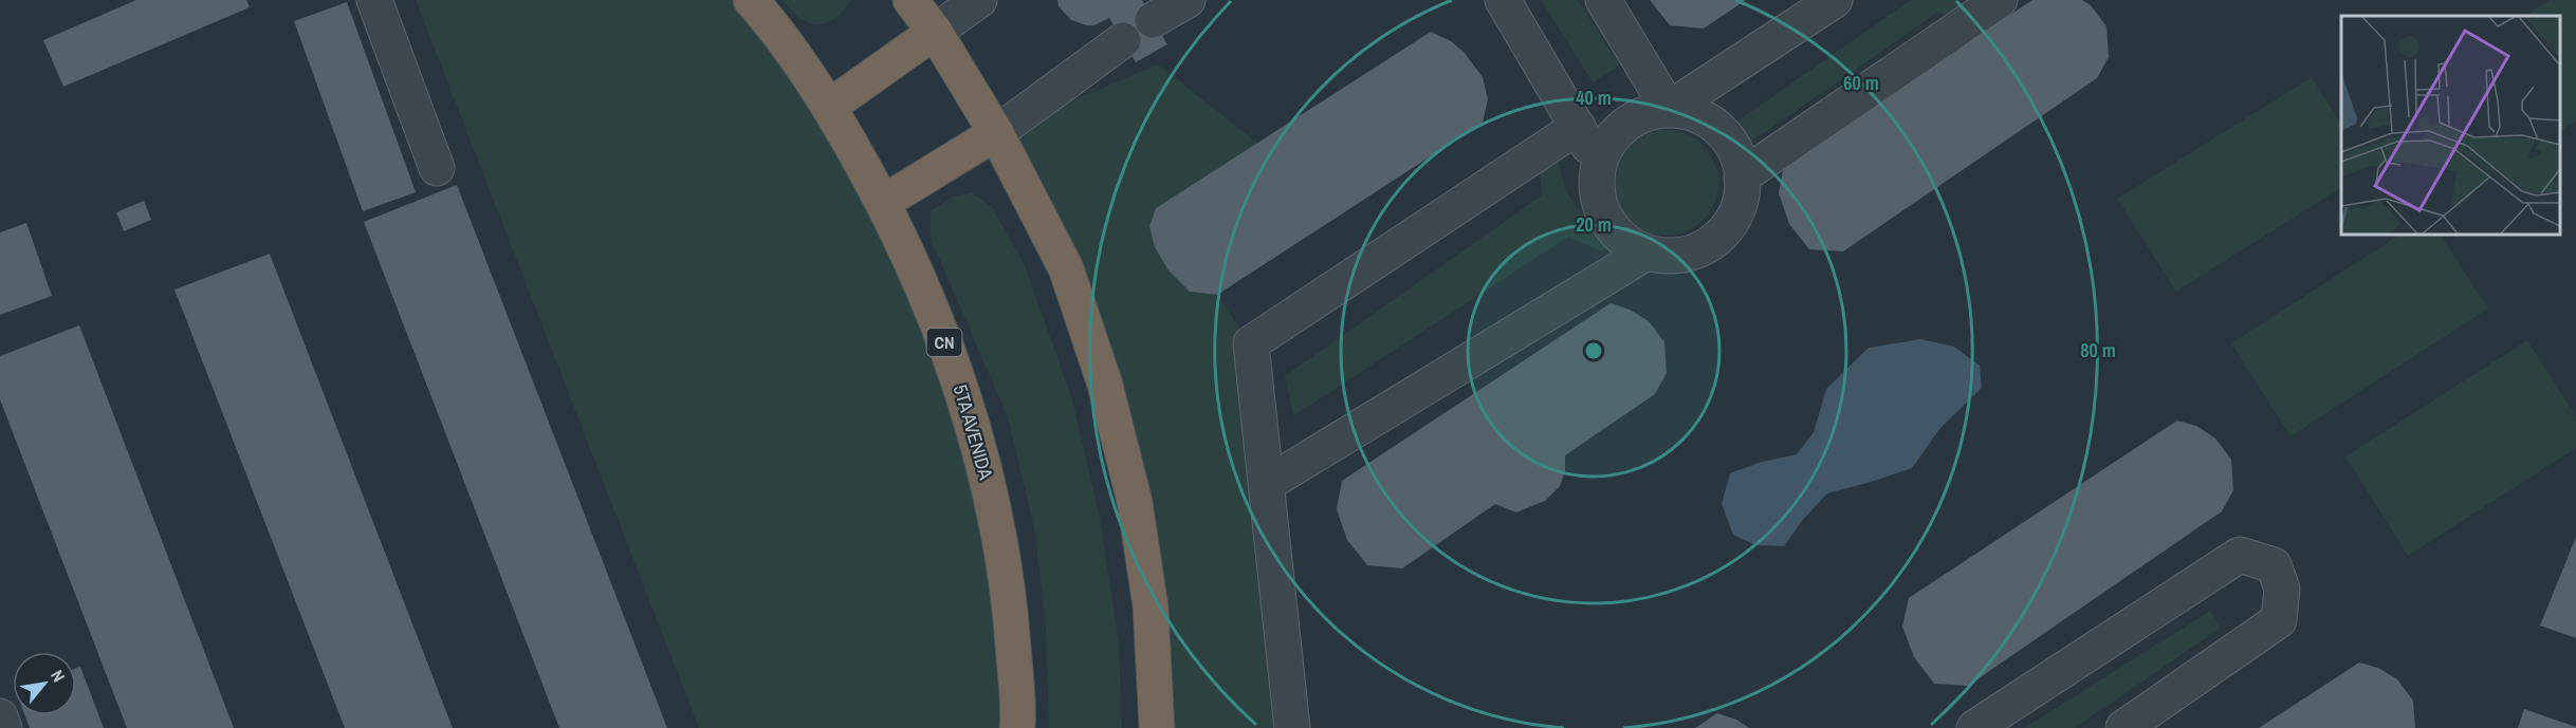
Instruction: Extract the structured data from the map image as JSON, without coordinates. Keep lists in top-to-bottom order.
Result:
{
  "streets": {
    "highway": ["CN", "5TA AVENIDA"]
  },
  "north": "top right",
  "rings": [
    "60 m",
    "40 m",
    "20 m",
    "80 m"
  ]
}
